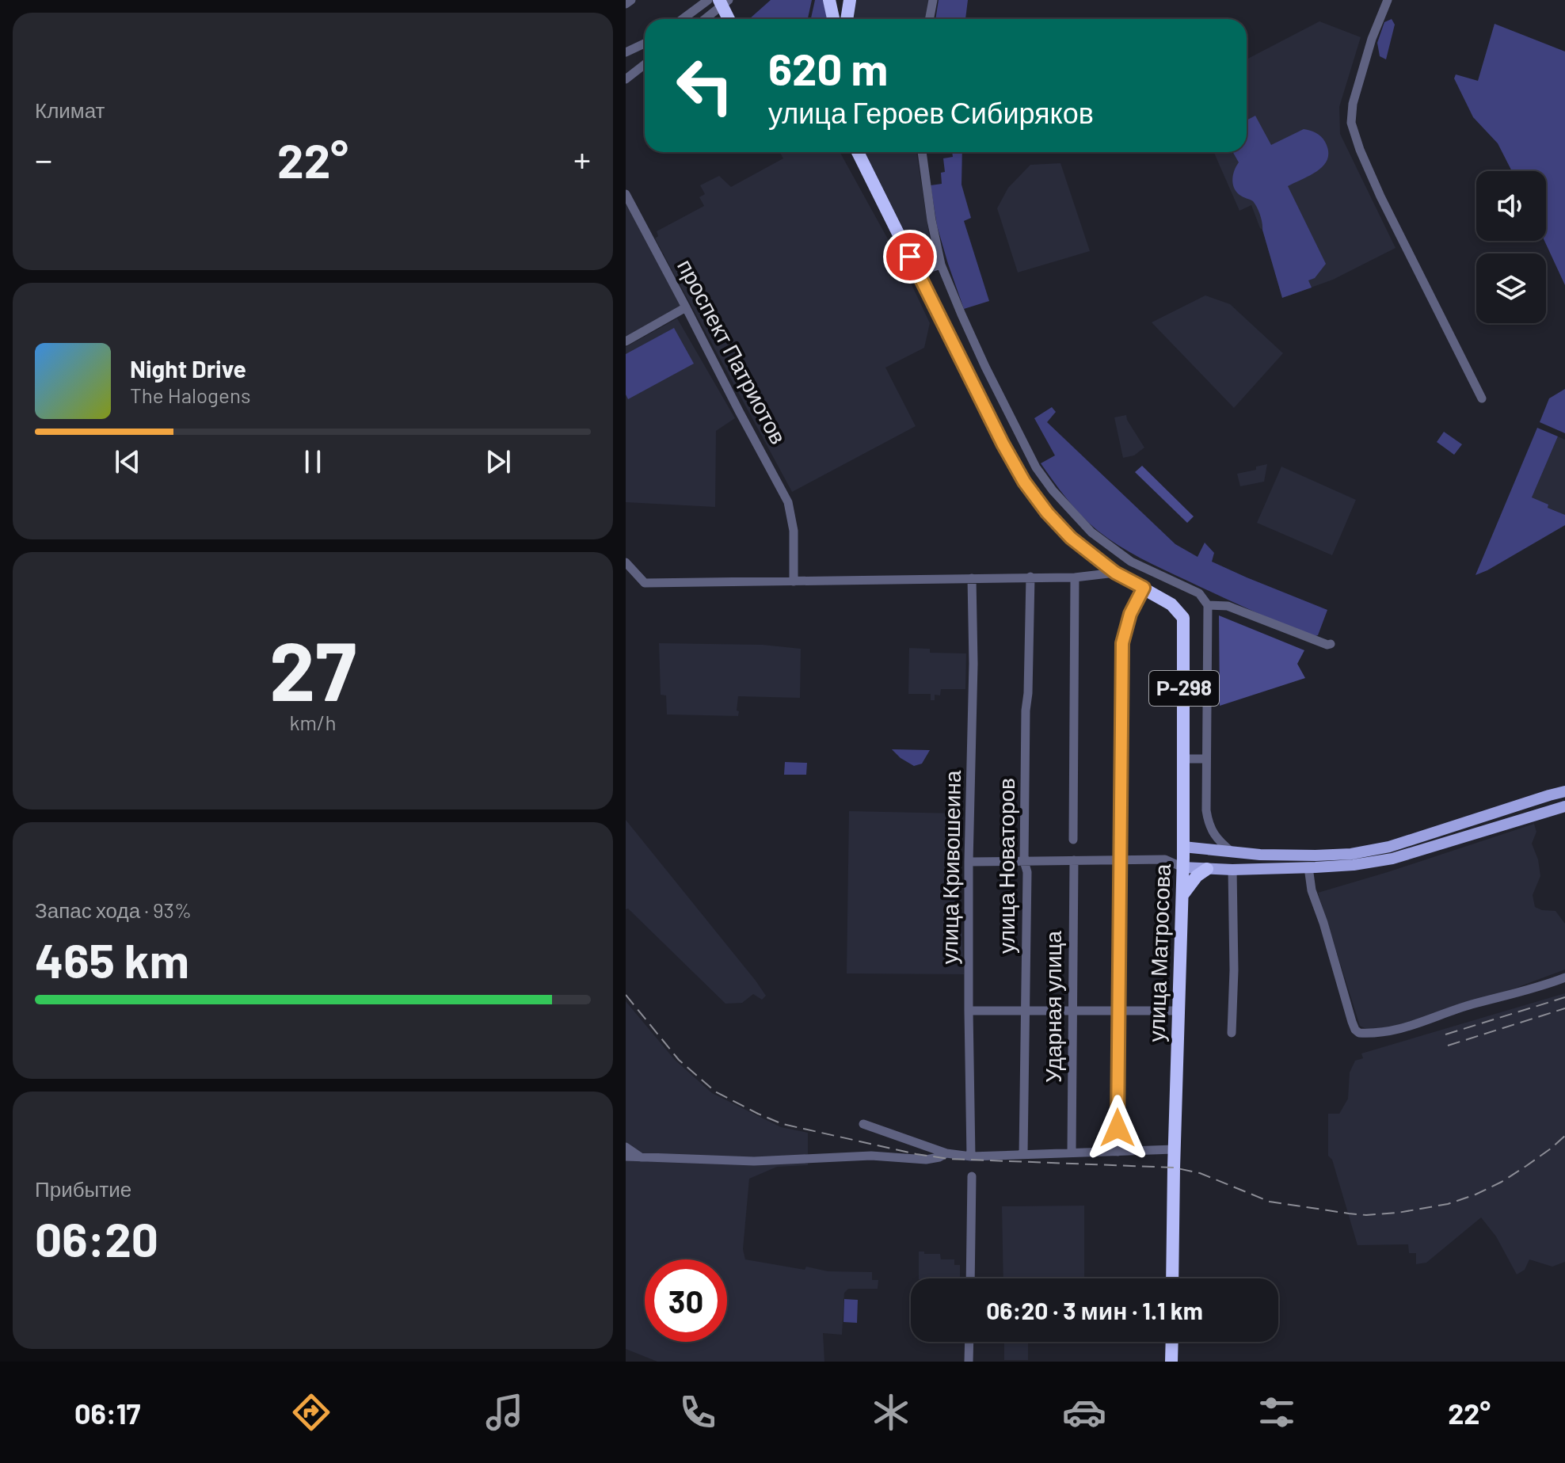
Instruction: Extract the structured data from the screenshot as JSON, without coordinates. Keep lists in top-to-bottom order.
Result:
{
  "streets": {
    "highway": ["Р-298", "улица Матросова"],
    "street": [
      "проспект Патриотов",
      "улица Новаторов",
      "улица Кривошеина",
      "Ударная улица"
    ]
  },
  "crossings": [
    ["Р-298", "улица Матросова"]
  ],
  "page": {
    "tile": [
      "Климат",
      ["27", "km/h"],
      ["Запас хода · 93%", "465 km"],
      ["Прибытие", "06:20"]
    ],
    "turn": ["620 m", "улица Героев Сибиряков"],
    "heat": ["−", "22°", "+"],
    "song": ["Night Drive", "The Halogens"],
    "limit": "30",
    "trip": "06:20 · 3 мин · 1.1 km",
    "tabs": ["06:17", "22°"]
  }
}
